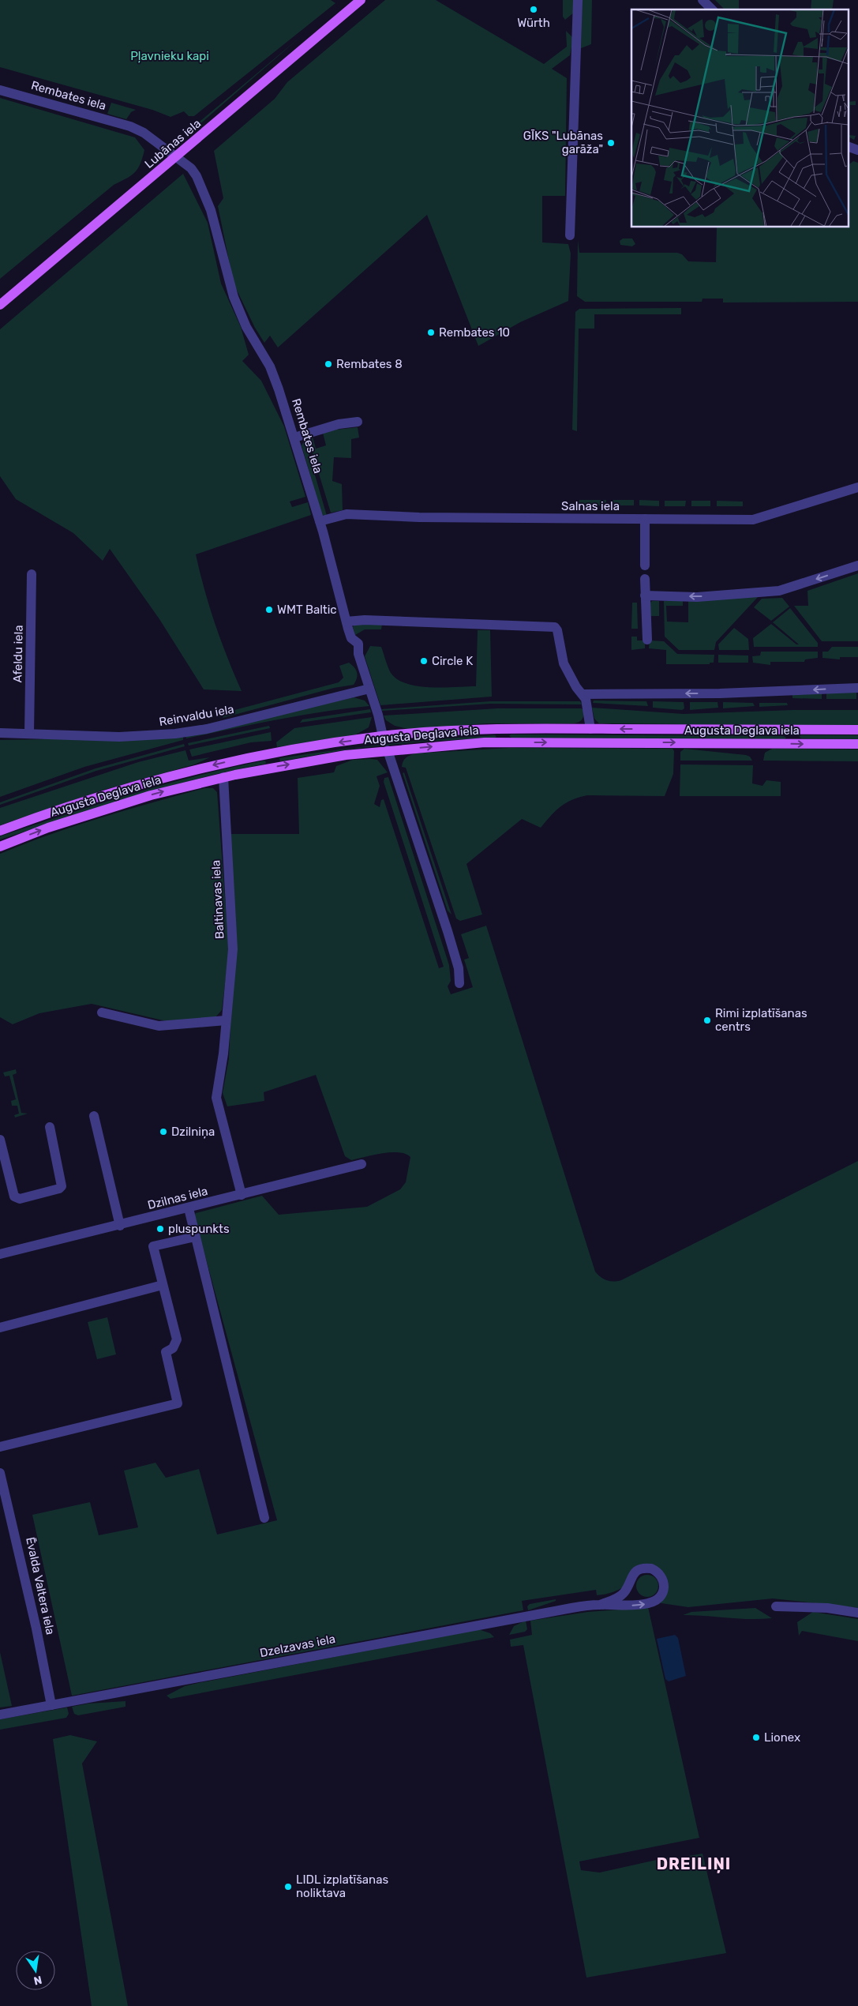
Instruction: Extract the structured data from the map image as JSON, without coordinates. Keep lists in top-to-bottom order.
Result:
{
  "streets": {
    "main road": ["Lubānas iela", "Augusta Deglava iela"],
    "street": [
      "Rembates iela",
      "Salnas iela",
      "Afeldu iela",
      "Reinvaldu iela",
      "Baltinavas iela",
      "Dzilnas iela",
      "Ēvalda Valtera iela",
      "Dzelzavas iela"
    ]
  },
  "crossings": [
    ["Rembates iela", "Lubānas iela"],
    ["Rembates iela", "Salnas iela"],
    ["Rembates iela", "Reinvaldu iela"],
    ["Rembates iela", "Augusta Deglava iela"],
    ["Afeldu iela", "Reinvaldu iela"],
    ["Augusta Deglava iela", "Baltinavas iela"],
    ["Baltinavas iela", "Dzilnas iela"],
    ["Ēvalda Valtera iela", "Dzelzavas iela"]
  ],
  "districts": ["DREILIŅI"],
  "parks": ["Pļavnieku kapi"],
  "places": [
    "Würth",
    "GĪKS \"Lubānas garāža\"",
    "Rembates 10",
    "Rembates 8",
    "WMT Baltic",
    "Circle K",
    "Rimi izplatīšanas centrs",
    "Dzilniņa",
    "pluspunkts",
    "Lionex",
    "LIDL izplatīšanas noliktava"
  ],
  "north": "bottom"
}
